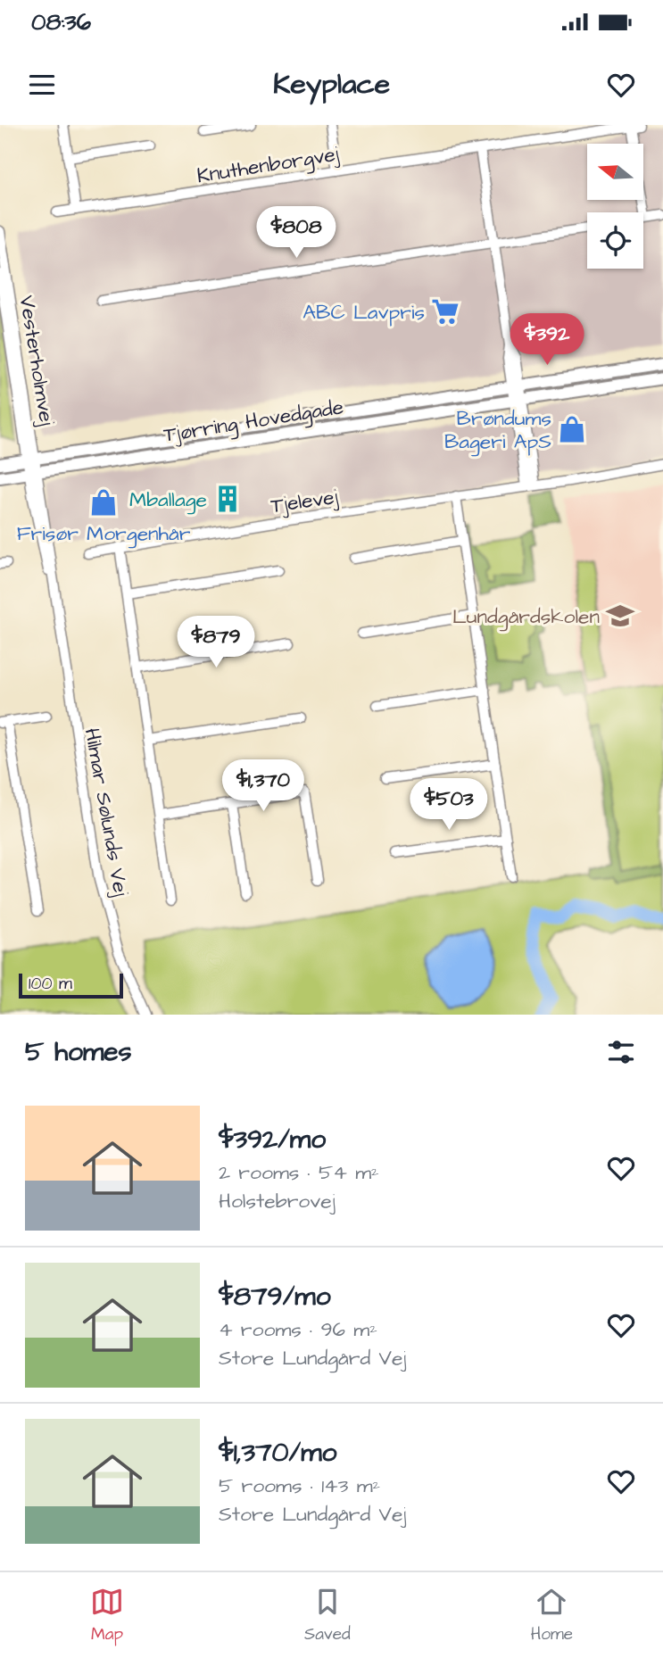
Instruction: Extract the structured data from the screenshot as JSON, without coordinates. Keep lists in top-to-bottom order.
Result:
{
  "streets": {
    "main road": ["Tjørring Hovedgade"],
    "street": [
      "Knuthenborgvej",
      "Vesterholmvej",
      "Tjelevej",
      "Hilmar Sølunds Vej"
    ]
  },
  "crossings": [
    ["Vesterholmvej", "Tjørring Hovedgade"],
    ["Vesterholmvej", "Hilmar Sølunds Vej"],
    ["Tjørring Hovedgade", "Hilmar Sølunds Vej"]
  ],
  "places": {
    "supermarket": ["ABC Lavpris"],
    "shop": ["Brøndums Bageri ApS", "Frisør Morgenhår"],
    "building": ["Mballage"],
    "school or university": ["Lundgårdskolen"]
  },
  "scale_bar": "100 m",
  "north": "left",
  "page": {
    "status": "08:36",
    "header": "Keyplace",
    "price": [
      "$808",
      "$392",
      "$879",
      "$1,370",
      "$503"
    ],
    "scale": "100 m",
    "heading": "5 homes",
    "list": [
      {
        "name": "$392/mo",
        "note": "2 rooms · 54 m² · Holstebrovej"
      },
      {
        "name": "$879/mo",
        "note": "4 rooms · 96 m² · Store Lundgård Vej"
      },
      {
        "name": "$1,370/mo",
        "note": "5 rooms · 143 m² · Store Lundgård Vej"
      }
    ],
    "tabs": ["Map", "Saved", "Home"]
  }
}
